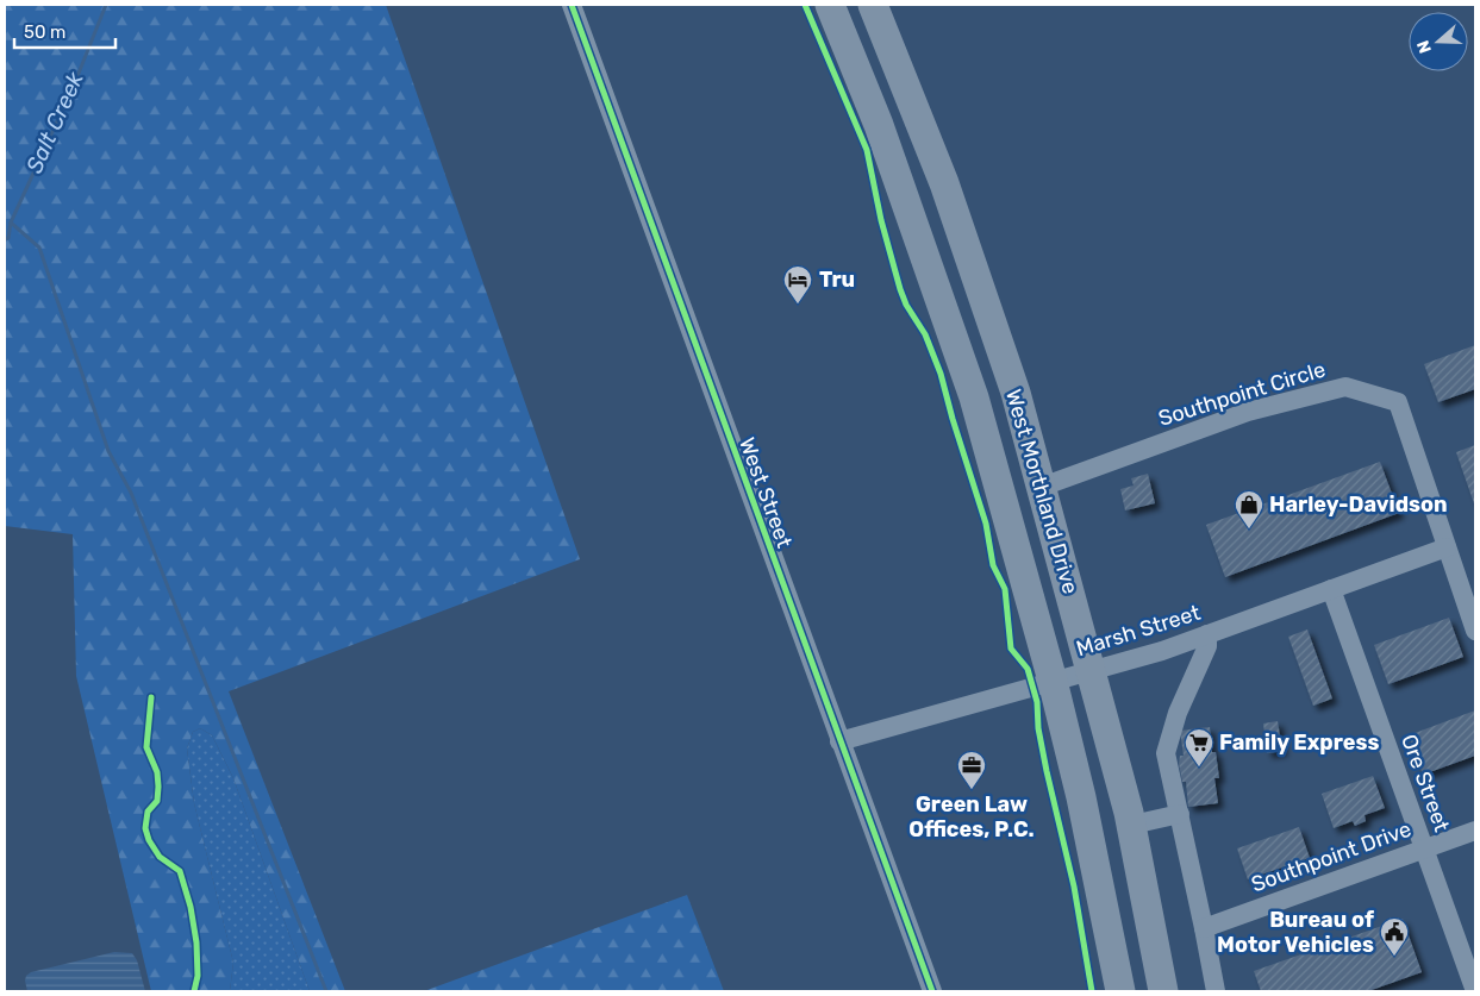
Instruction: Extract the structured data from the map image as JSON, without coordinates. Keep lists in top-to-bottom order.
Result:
{
  "streets": {
    "highway": ["West Morthland Drive"],
    "street": [
      "Southpoint Circle",
      "West Street",
      "Marsh Street",
      "Ore Street",
      "Southpoint Drive"
    ]
  },
  "crossings": [
    ["Southpoint Circle", "West Morthland Drive"],
    ["Southpoint Circle", "Marsh Street"],
    ["West Morthland Drive", "Marsh Street"],
    ["West Street", "Marsh Street"],
    ["Marsh Street", "Ore Street"],
    ["Ore Street", "Southpoint Drive"]
  ],
  "water": ["Salt Creek"],
  "places": {
    "hotel": ["Tru"],
    "shop": ["Harley-Davidson"],
    "supermarket": ["Family Express"],
    "office": ["Green Law Offices, P.C."],
    "public building": ["Bureau of Motor Vehicles"]
  },
  "scale_bar": "50 m",
  "north": "left"
}
